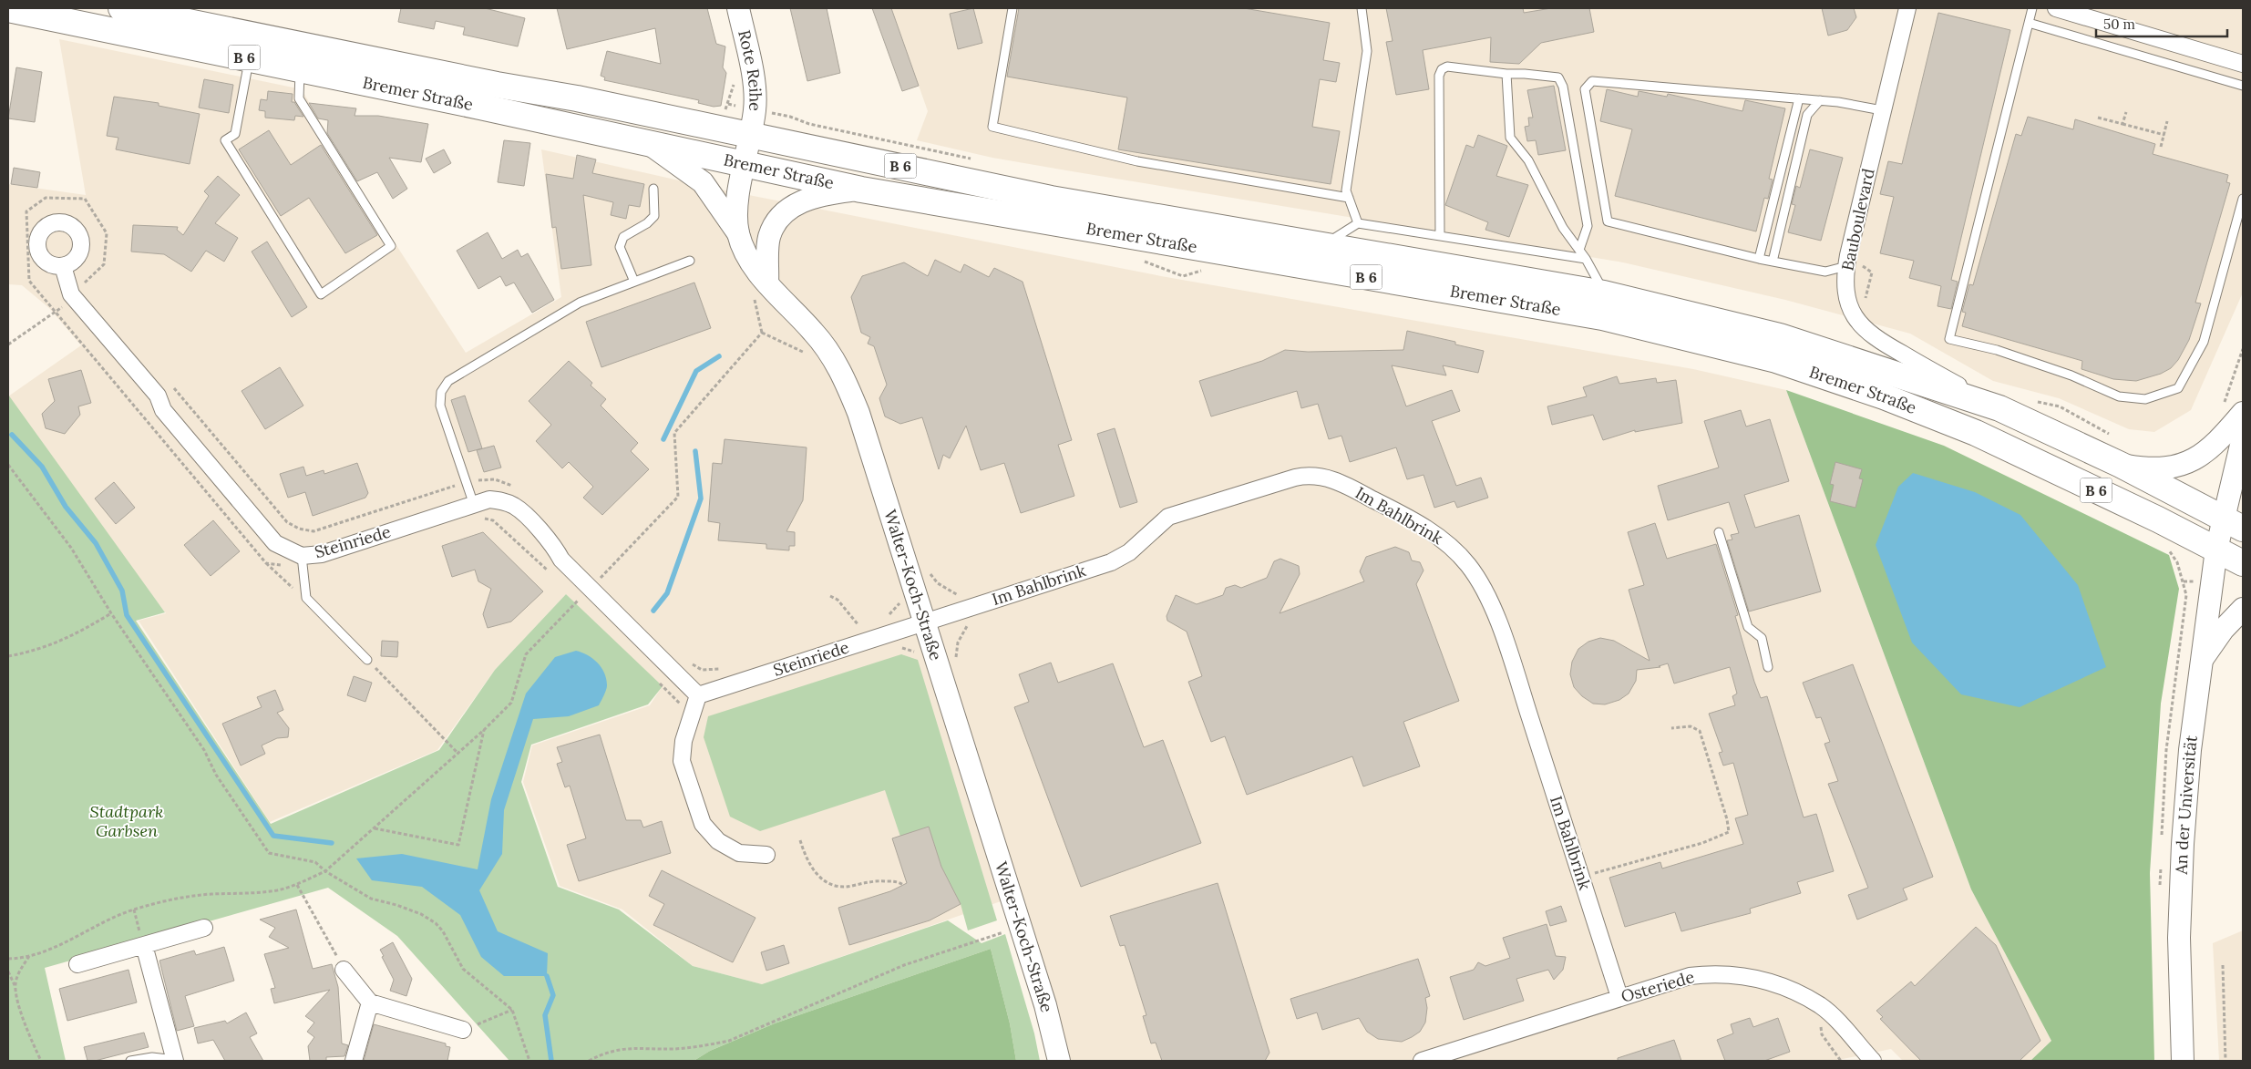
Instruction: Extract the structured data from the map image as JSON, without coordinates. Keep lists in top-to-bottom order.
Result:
{
  "streets": {
    "main road": ["B 6", "Bremer Straße"],
    "street": [
      "Rote Reihe",
      "Bauboulevard",
      "Im Bahlbrink",
      "Steinriede",
      "Walter-Koch-Straße",
      "An der Universität",
      "Osteriede"
    ]
  },
  "crossings": [
    ["Rote Reihe", "Bremer Straße"],
    ["Rote Reihe", "Walter-Koch-Straße"],
    ["Bremer Straße", "Bauboulevard"],
    ["Bremer Straße", "Walter-Koch-Straße"],
    ["Bremer Straße", "An der Universität"],
    ["Im Bahlbrink", "Steinriede"],
    ["Im Bahlbrink", "Walter-Koch-Straße"],
    ["Im Bahlbrink", "Osteriede"],
    ["Steinriede", "Walter-Koch-Straße"]
  ],
  "parks": ["Stadtpark Garbsen"],
  "scale_bar": "50 m"
}
